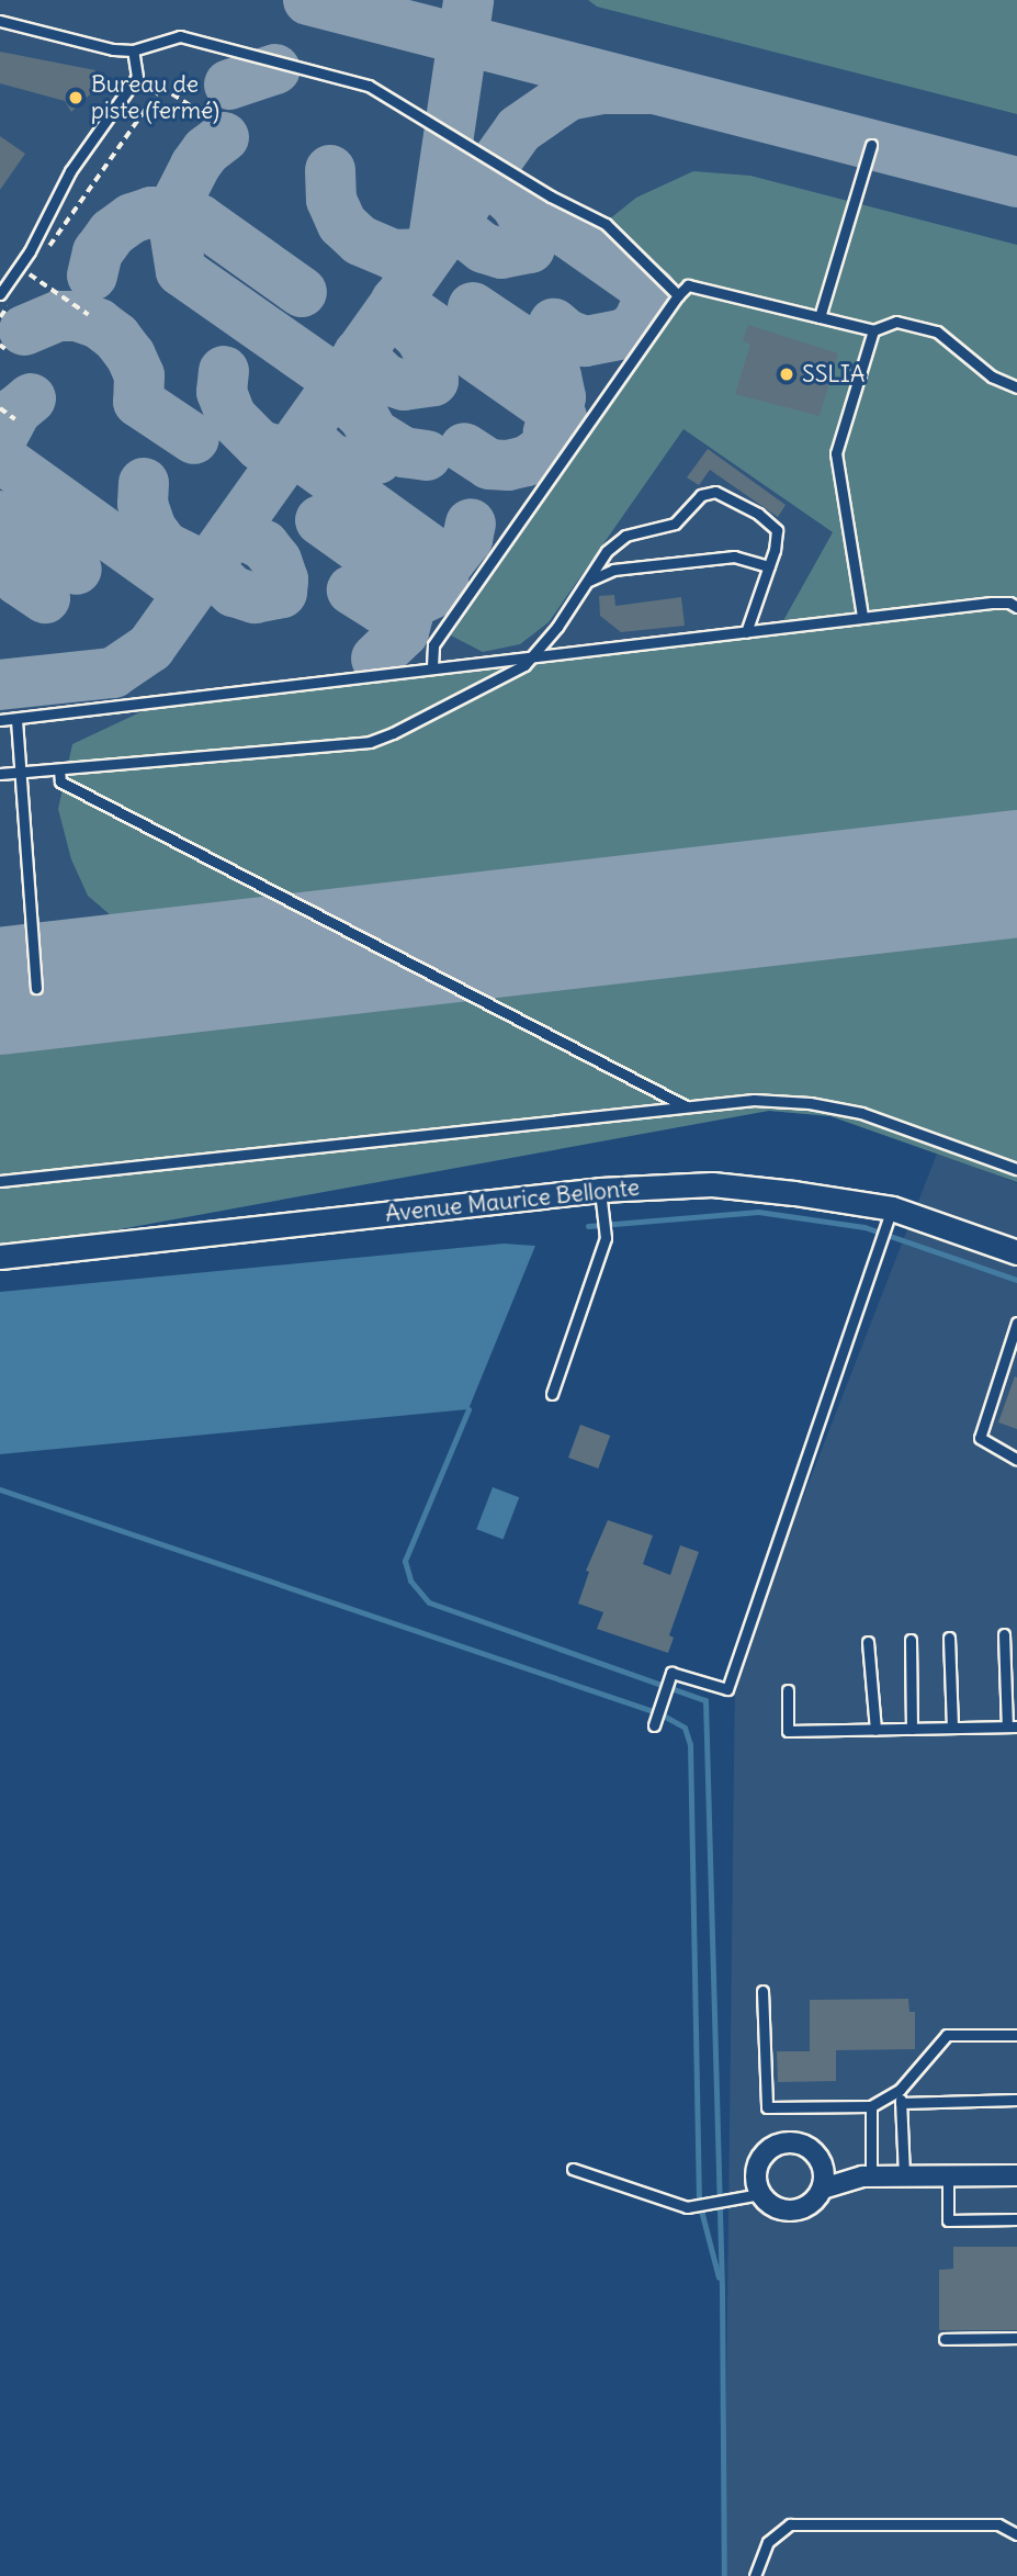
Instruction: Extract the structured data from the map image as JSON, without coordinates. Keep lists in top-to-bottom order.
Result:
{
  "streets": {
    "street": ["Avenue Maurice Bellonte"]
  },
  "places": ["Bureau de piste (fermé)", "SSLIA"]
}
